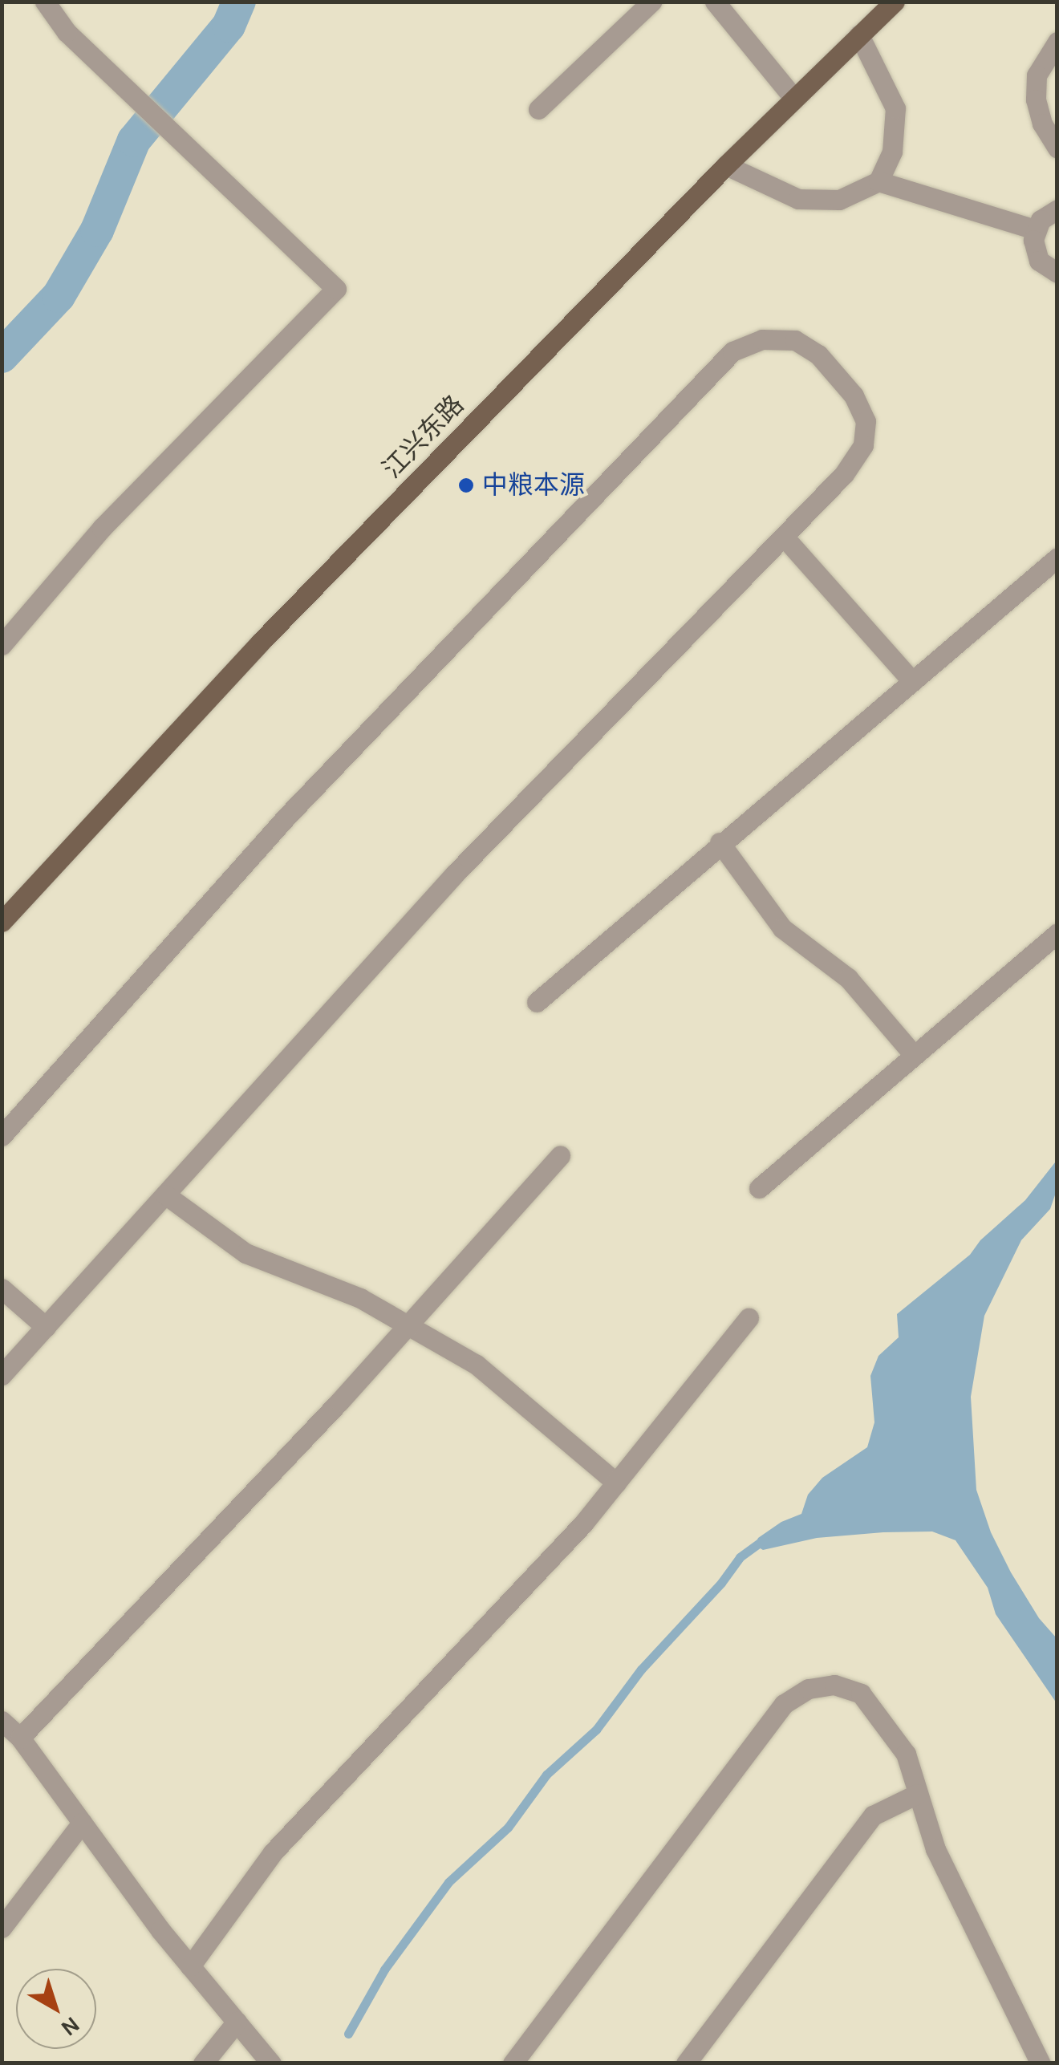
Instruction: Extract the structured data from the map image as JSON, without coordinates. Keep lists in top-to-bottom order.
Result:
{
  "streets": {
    "main road": ["江兴东路"]
  },
  "places": ["中粮本源"],
  "north": "bottom right"
}
